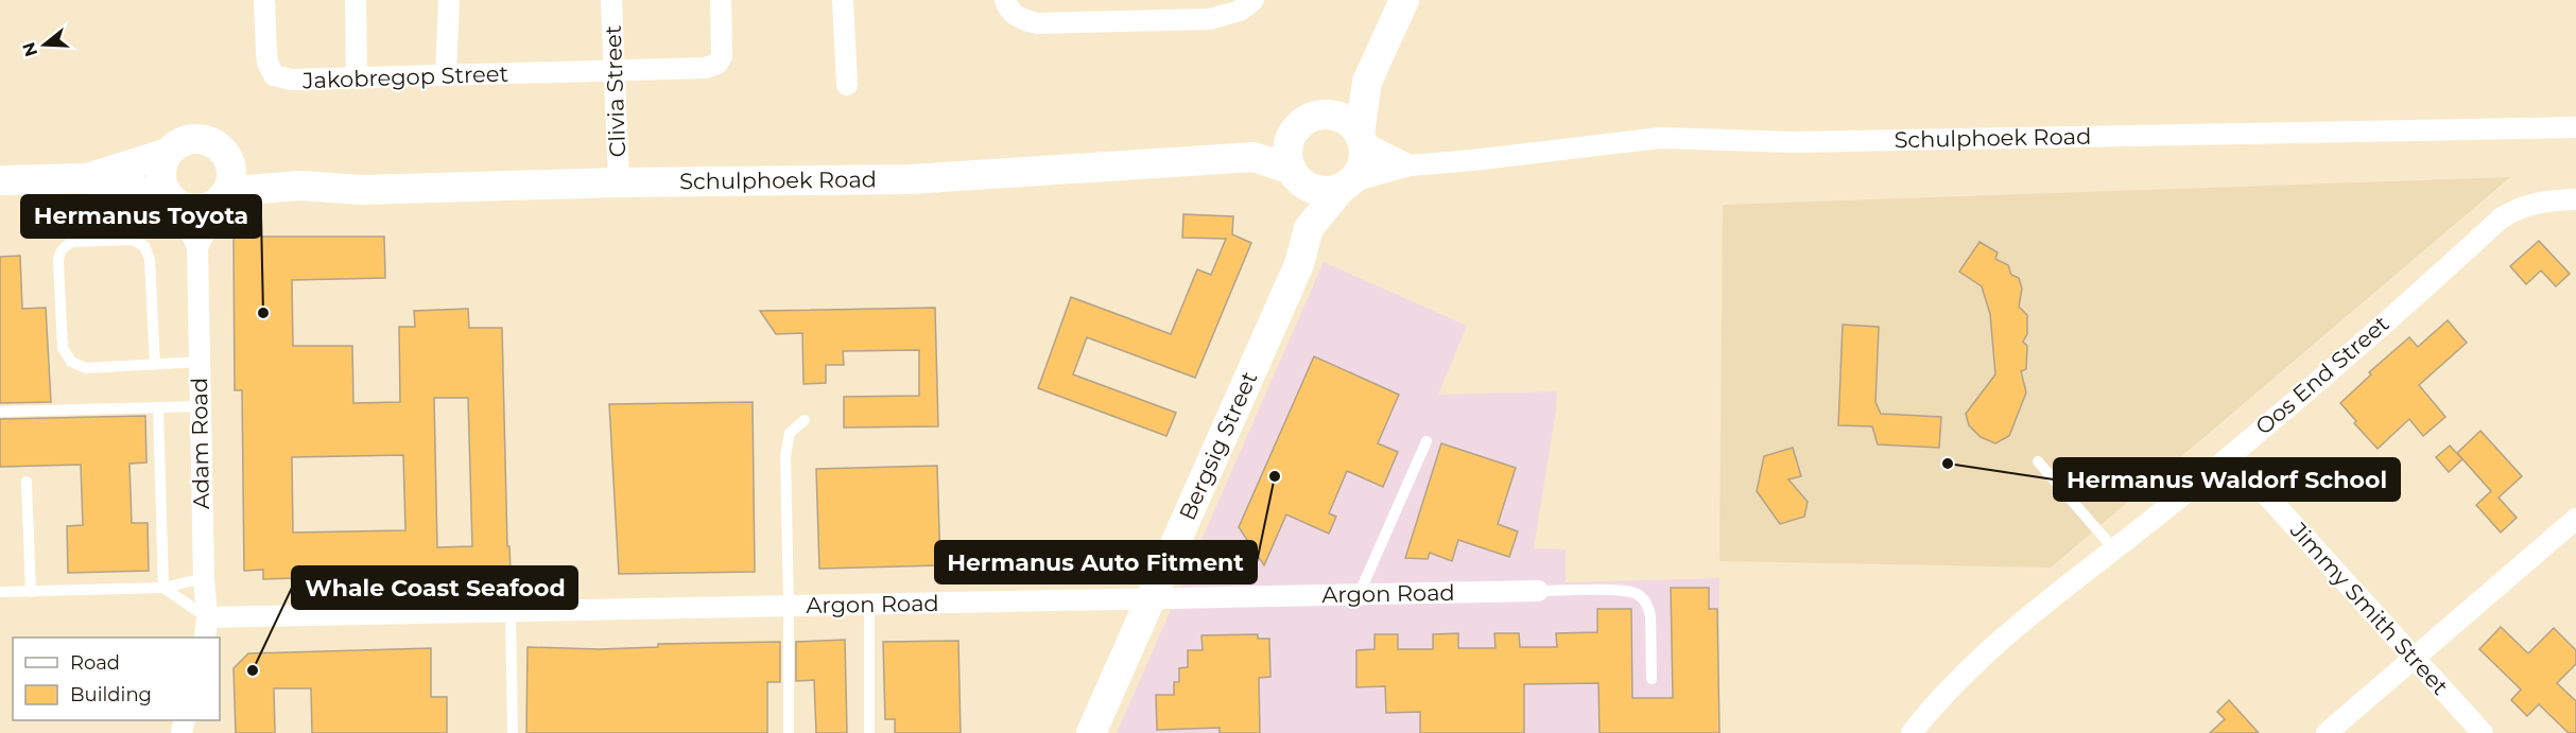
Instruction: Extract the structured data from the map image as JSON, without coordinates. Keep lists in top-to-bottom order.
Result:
{
  "streets": {
    "street": [
      "Jakobregop Street",
      "Clivia Street",
      "Schulphoek Road",
      "Oos End Street",
      "Adam Road",
      "Bergsig Street",
      "Argon Road",
      "Jimmy Smith Street"
    ]
  },
  "crossings": [
    ["Jakobregop Street", "Clivia Street"],
    ["Clivia Street", "Schulphoek Road"],
    ["Schulphoek Road", "Adam Road"],
    ["Schulphoek Road", "Bergsig Street"],
    ["Oos End Street", "Jimmy Smith Street"],
    ["Adam Road", "Argon Road"],
    ["Bergsig Street", "Argon Road"]
  ],
  "places": [
    "Hermanus Toyota",
    "Hermanus Waldorf School",
    "Hermanus Auto Fitment",
    "Whale Coast Seafood"
  ],
  "legend": ["Road", "Building"],
  "north": "left"
}
